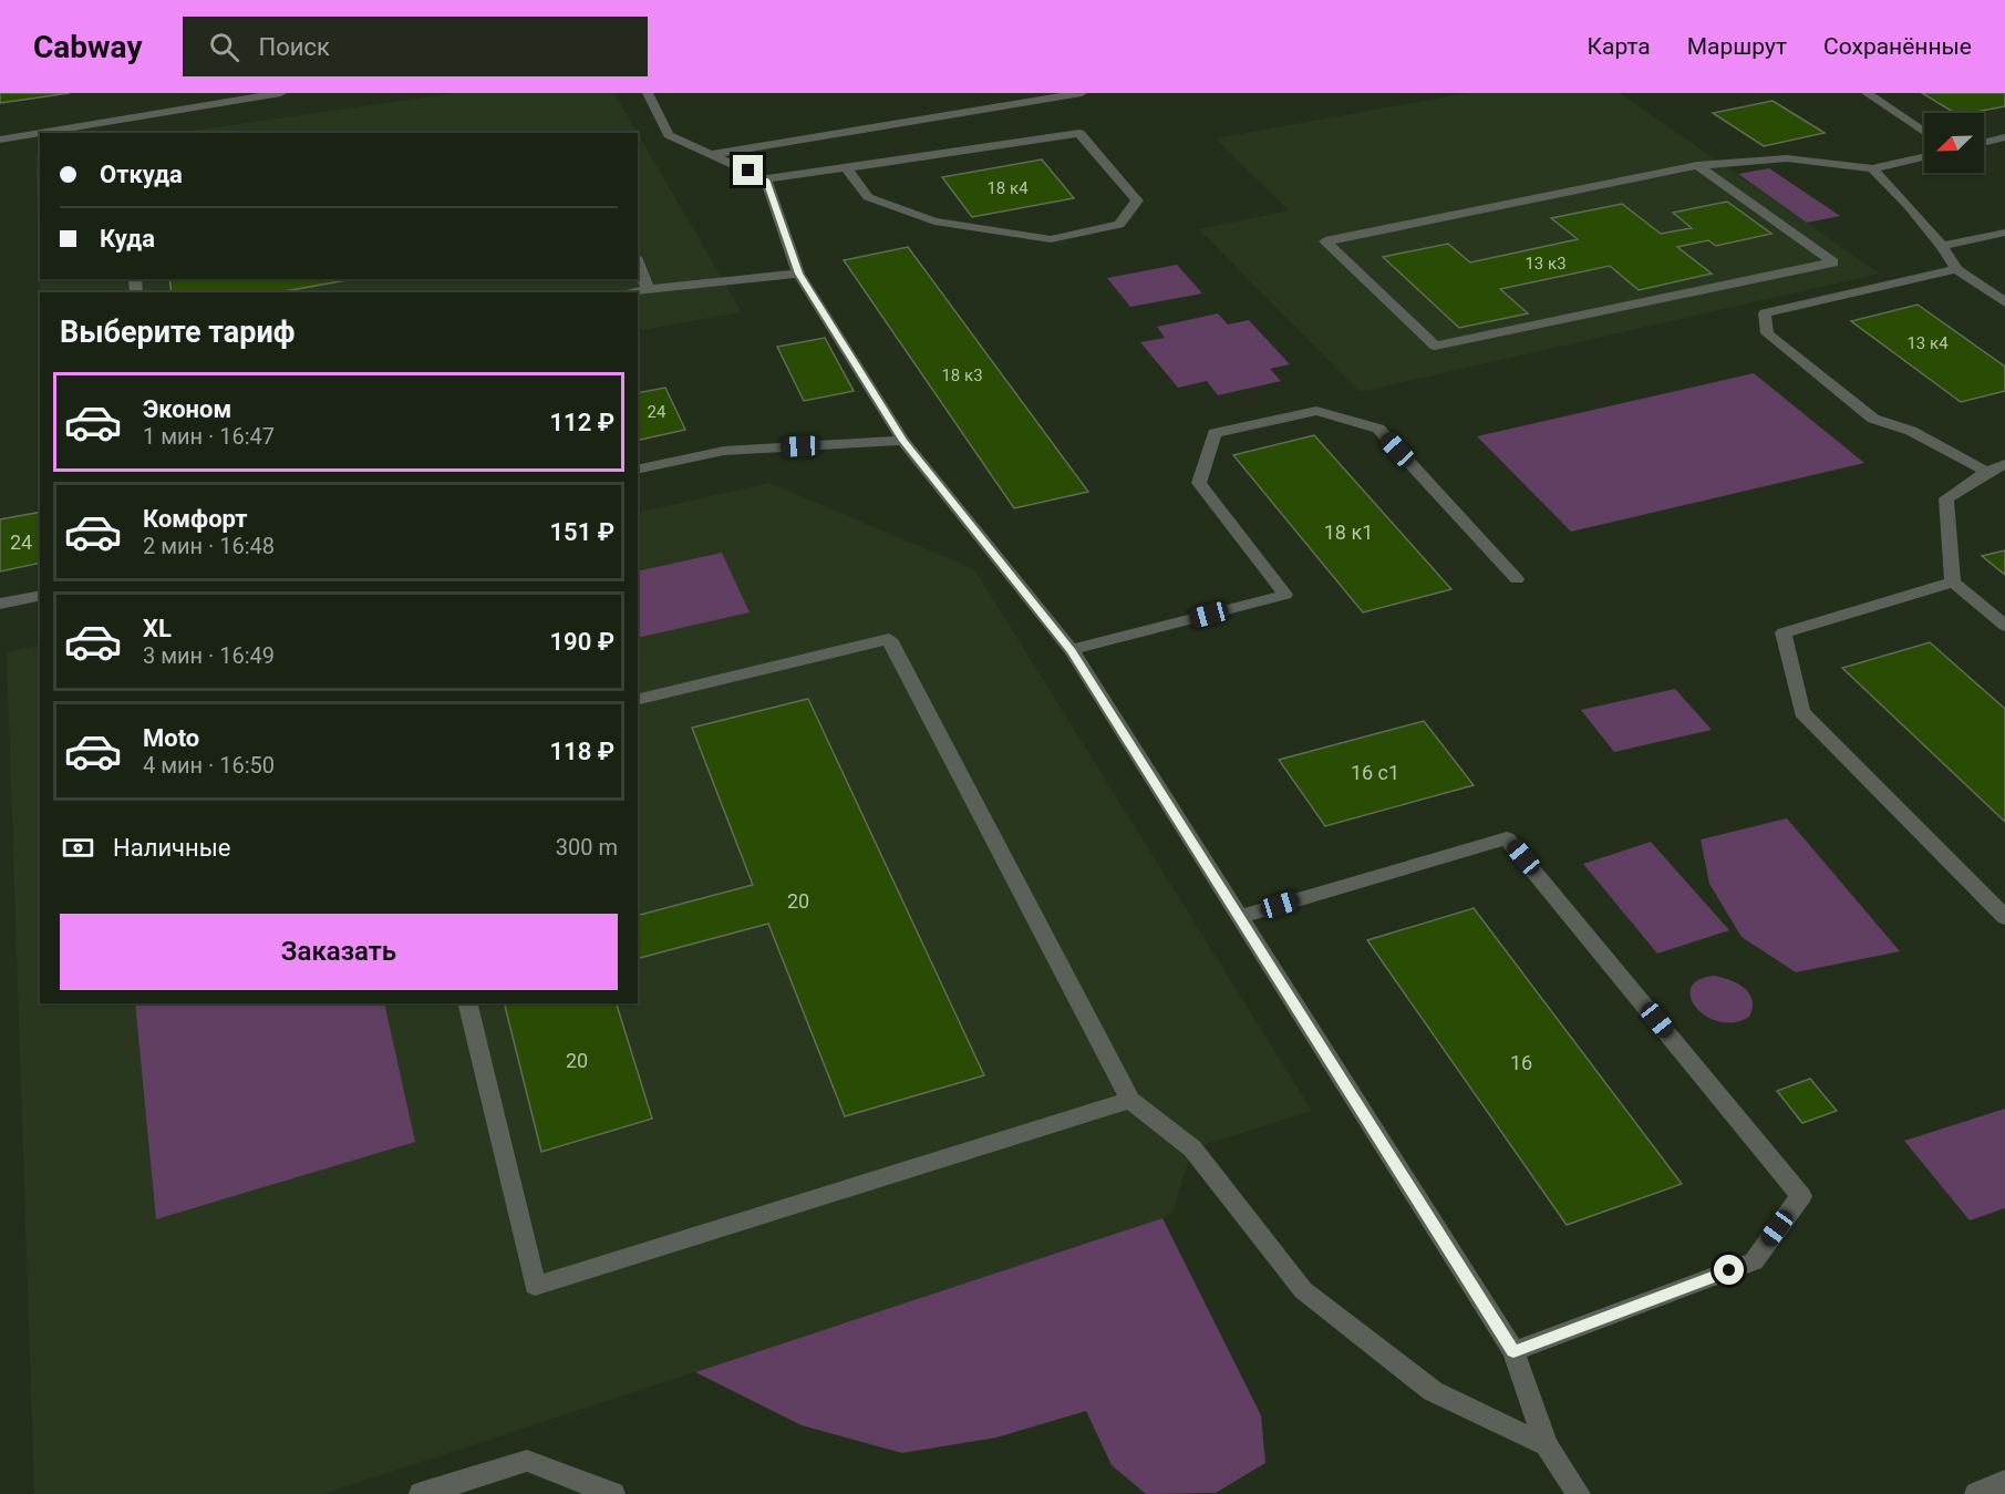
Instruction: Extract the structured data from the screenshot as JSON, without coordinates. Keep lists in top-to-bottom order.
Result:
{
  "house_numbers": [
    "18 к4",
    "13 к3",
    "13 к4",
    "18 к3",
    "24",
    "18 к1",
    "24",
    "16 с1",
    "20",
    "20",
    "16"
  ],
  "north": "bottom left",
  "page": {
    "header": "Cabway",
    "search": "Поиск",
    "nav": ["Карта", "Маршрут", "Сохранённые"],
    "banner": ["Откуда", "Куда"],
    "heading": "Выберите тариф",
    "list": [
      {
        "name": "Эконом",
        "note": "1 мин · 16:47",
        "value": "112 ₽"
      },
      {
        "name": "Комфорт",
        "note": "2 мин · 16:48",
        "value": "151 ₽"
      },
      {
        "name": "XL",
        "note": "3 мин · 16:49",
        "value": "190 ₽"
      },
      {
        "name": "Moto",
        "note": "4 мин · 16:50",
        "value": "118 ₽"
      }
    ],
    "pay": ["Наличные", "300 m"],
    "buttons": "Заказать"
  }
}
